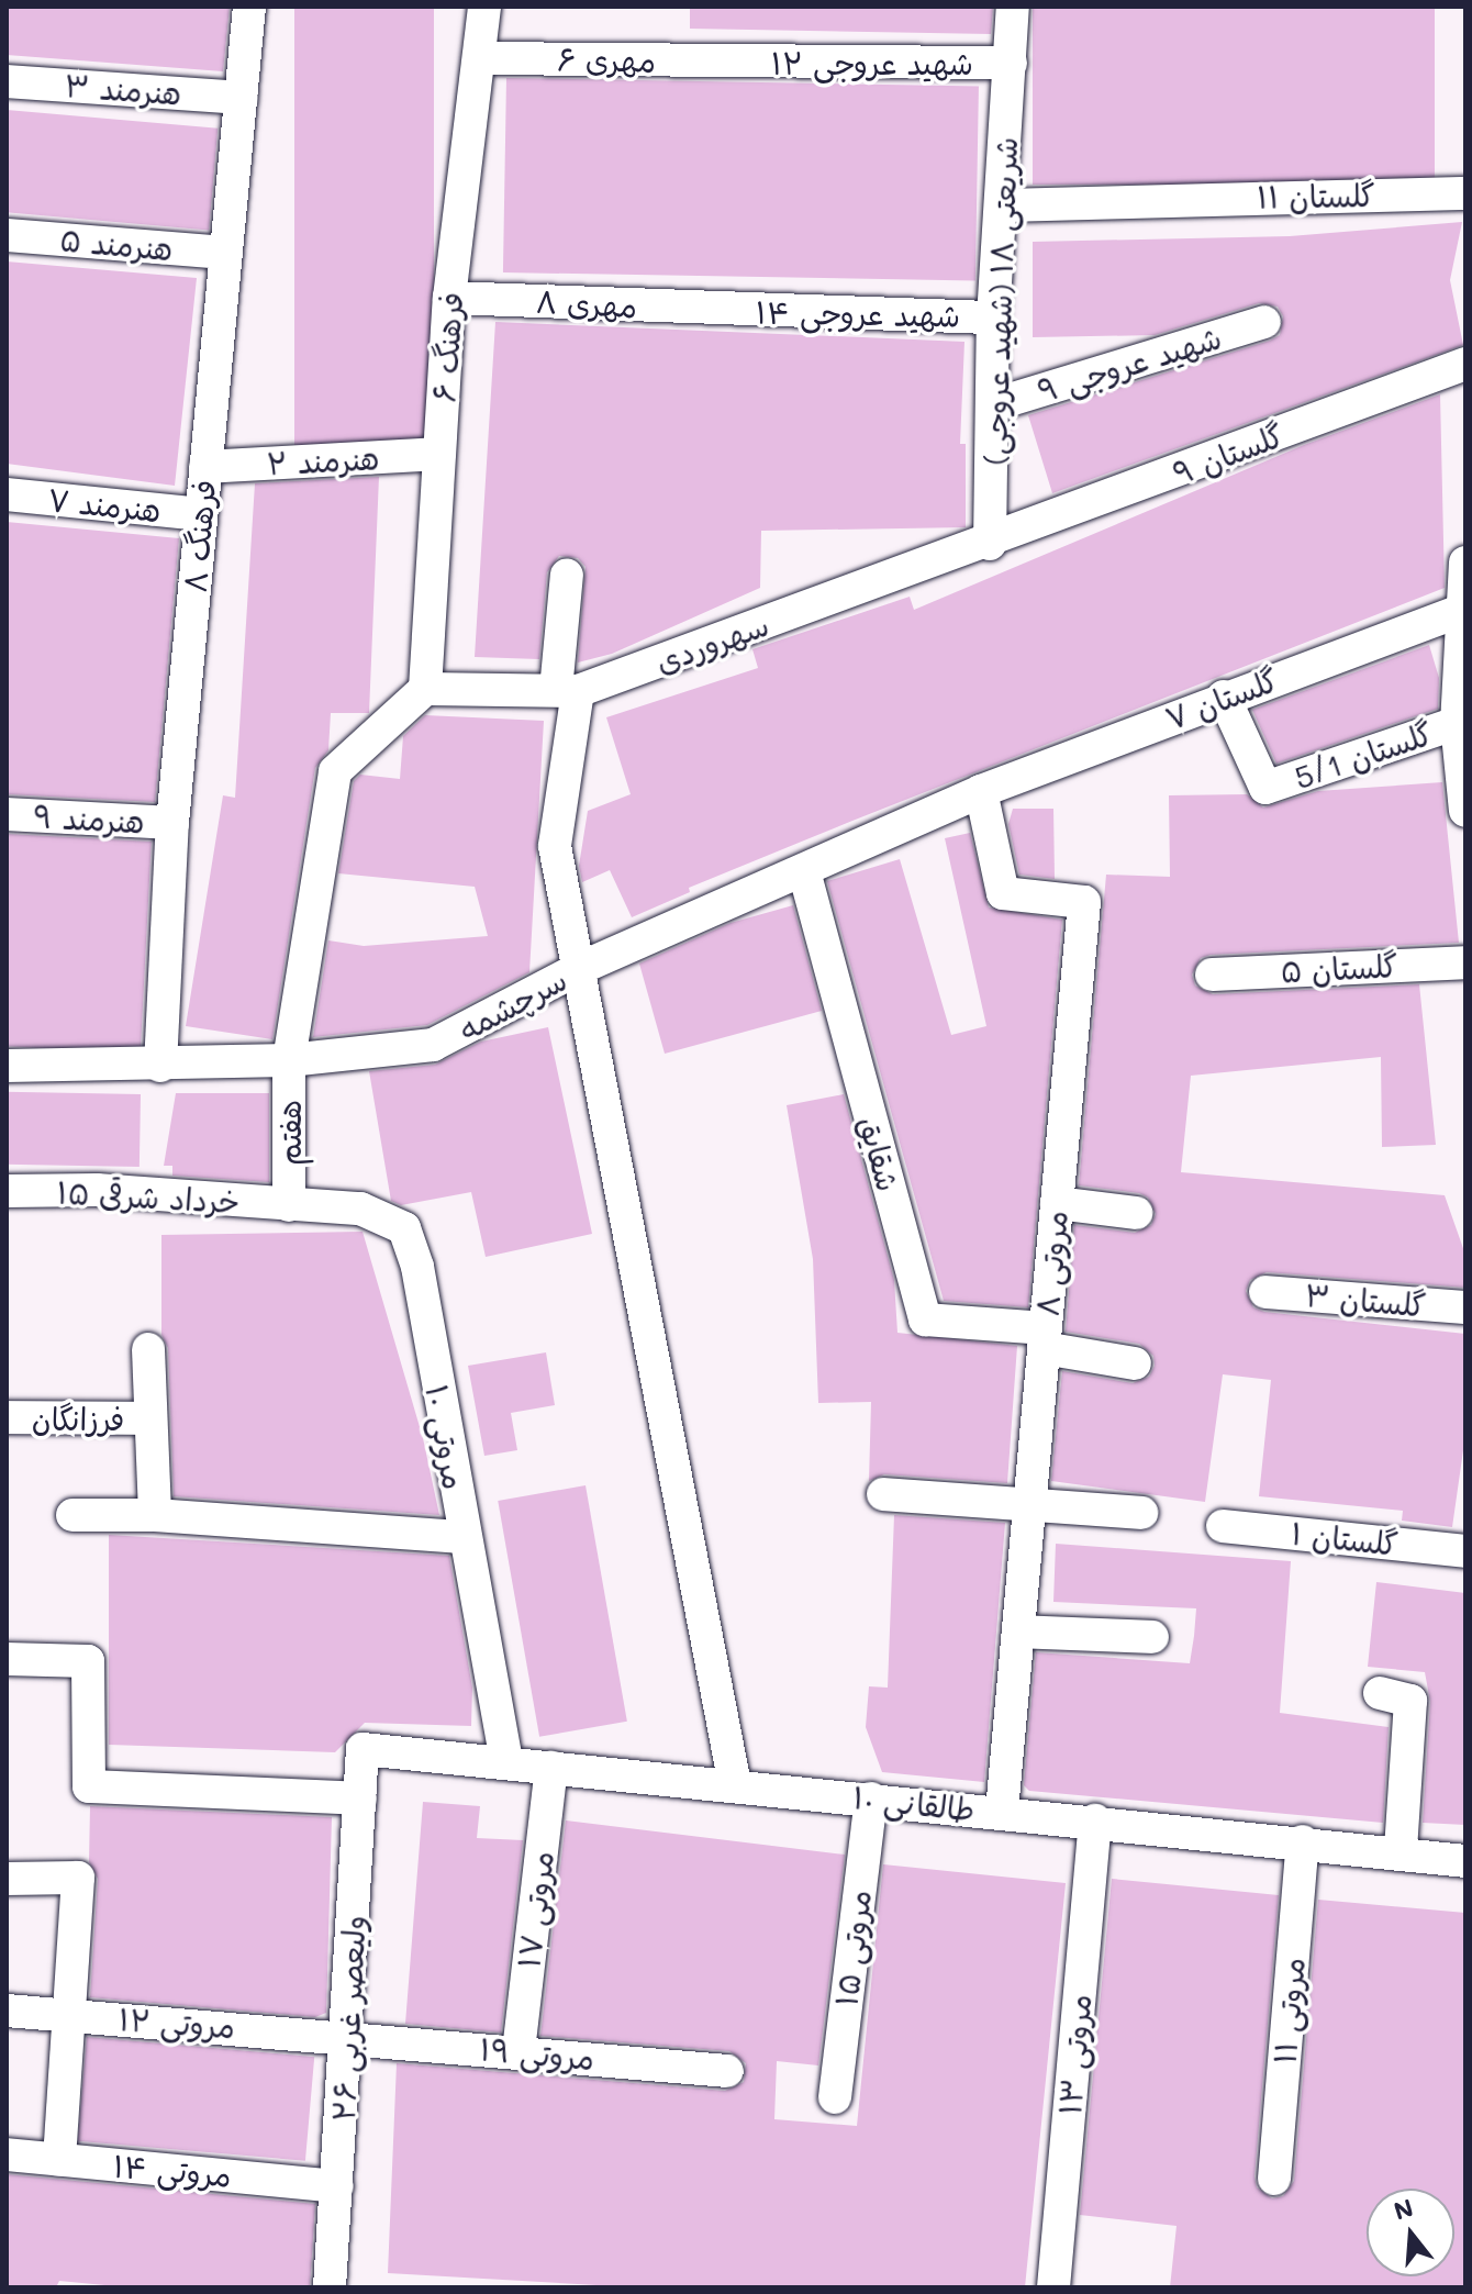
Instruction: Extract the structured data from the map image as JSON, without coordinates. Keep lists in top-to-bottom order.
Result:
{
  "streets": {
    "street": [
      "مهری ۶",
      "شهید عروجی ۱۲",
      "هنرمند ۳",
      "گلستان ۱۱",
      "هنرمند ۵",
      "شریعتی ۱۸ (شهید عروجی)",
      "مهری ۸",
      "شهید عروجی ۱۴",
      "فرهنگ ۶",
      "شهید عروجی ۹",
      "گلستان ۹",
      "هنرمند ۲",
      "هنرمند ۷",
      "فرهنگ ۸",
      "سهروردی",
      "گلستان ۷",
      "گلستان 5/1",
      "هنرمند ۹",
      "گلستان ۵",
      "سرچشمه",
      "هفتم",
      "شقایق",
      "۱۵ خرداد شرقی",
      "مروتی ۸",
      "گلستان ۳",
      "فرزانگان",
      "مروتی ۱۰",
      "گلستان ۱",
      "طالقانی ۱۰",
      "مروتی ۱۷",
      "مروتی ۱۵",
      "مروتی ۱۱",
      "ولیعصر غربی ۲۶",
      "مروتی ۱۲",
      "مروتی ۱۹",
      "مروتی ۱۳",
      "مروتی ۱۴"
    ]
  },
  "crossings": [
    ["مهری ۶", "شهید عروجی ۱۲"],
    ["مهری ۶", "فرهنگ ۶"],
    ["شهید عروجی ۱۲", "شریعتی ۱۸ (شهید عروجی)"],
    ["هنرمند ۳", "فرهنگ ۸"],
    ["گلستان ۱۱", "شریعتی ۱۸ (شهید عروجی)"],
    ["هنرمند ۵", "فرهنگ ۸"],
    ["شریعتی ۱۸ (شهید عروجی)", "شهید عروجی ۱۴"],
    ["شریعتی ۱۸ (شهید عروجی)", "شهید عروجی ۹"],
    ["شریعتی ۱۸ (شهید عروجی)", "گلستان ۹"],
    ["شریعتی ۱۸ (شهید عروجی)", "سهروردی"],
    ["مهری ۸", "شهید عروجی ۱۴"],
    ["مهری ۸", "فرهنگ ۶"],
    ["فرهنگ ۶", "هنرمند ۲"],
    ["فرهنگ ۶", "سهروردی"],
    ["فرهنگ ۶", "هفتم"],
    ["گلستان ۹", "سهروردی"],
    ["هنرمند ۲", "فرهنگ ۸"],
    ["هنرمند ۷", "فرهنگ ۸"],
    ["فرهنگ ۸", "هنرمند ۹"],
    ["فرهنگ ۸", "سرچشمه"],
    ["سهروردی", "هفتم"],
    ["گلستان ۷", "گلستان 5/1"],
    ["گلستان ۷", "سرچشمه"],
    ["گلستان ۷", "مروتی ۸"],
    ["سرچشمه", "هفتم"],
    ["سرچشمه", "شقایق"],
    ["سرچشمه", "مروتی ۸"],
    ["هفتم", "۱۵ خرداد شرقی"],
    ["هفتم", "مروتی ۱۰"],
    ["شقایق", "مروتی ۸"],
    ["۱۵ خرداد شرقی", "مروتی ۱۰"],
    ["مروتی ۸", "طالقانی ۱۰"],
    ["مروتی ۱۰", "طالقانی ۱۰"],
    ["طالقانی ۱۰", "مروتی ۱۷"],
    ["طالقانی ۱۰", "مروتی ۱۵"],
    ["طالقانی ۱۰", "مروتی ۱۱"],
    ["طالقانی ۱۰", "ولیعصر غربی ۲۶"],
    ["طالقانی ۱۰", "مروتی ۱۳"],
    ["مروتی ۱۷", "مروتی ۱۹"],
    ["ولیعصر غربی ۲۶", "مروتی ۱۲"],
    ["ولیعصر غربی ۲۶", "مروتی ۱۹"],
    ["ولیعصر غربی ۲۶", "مروتی ۱۴"],
    ["مروتی ۱۲", "مروتی ۱۹"]
  ],
  "north": "top"
}
